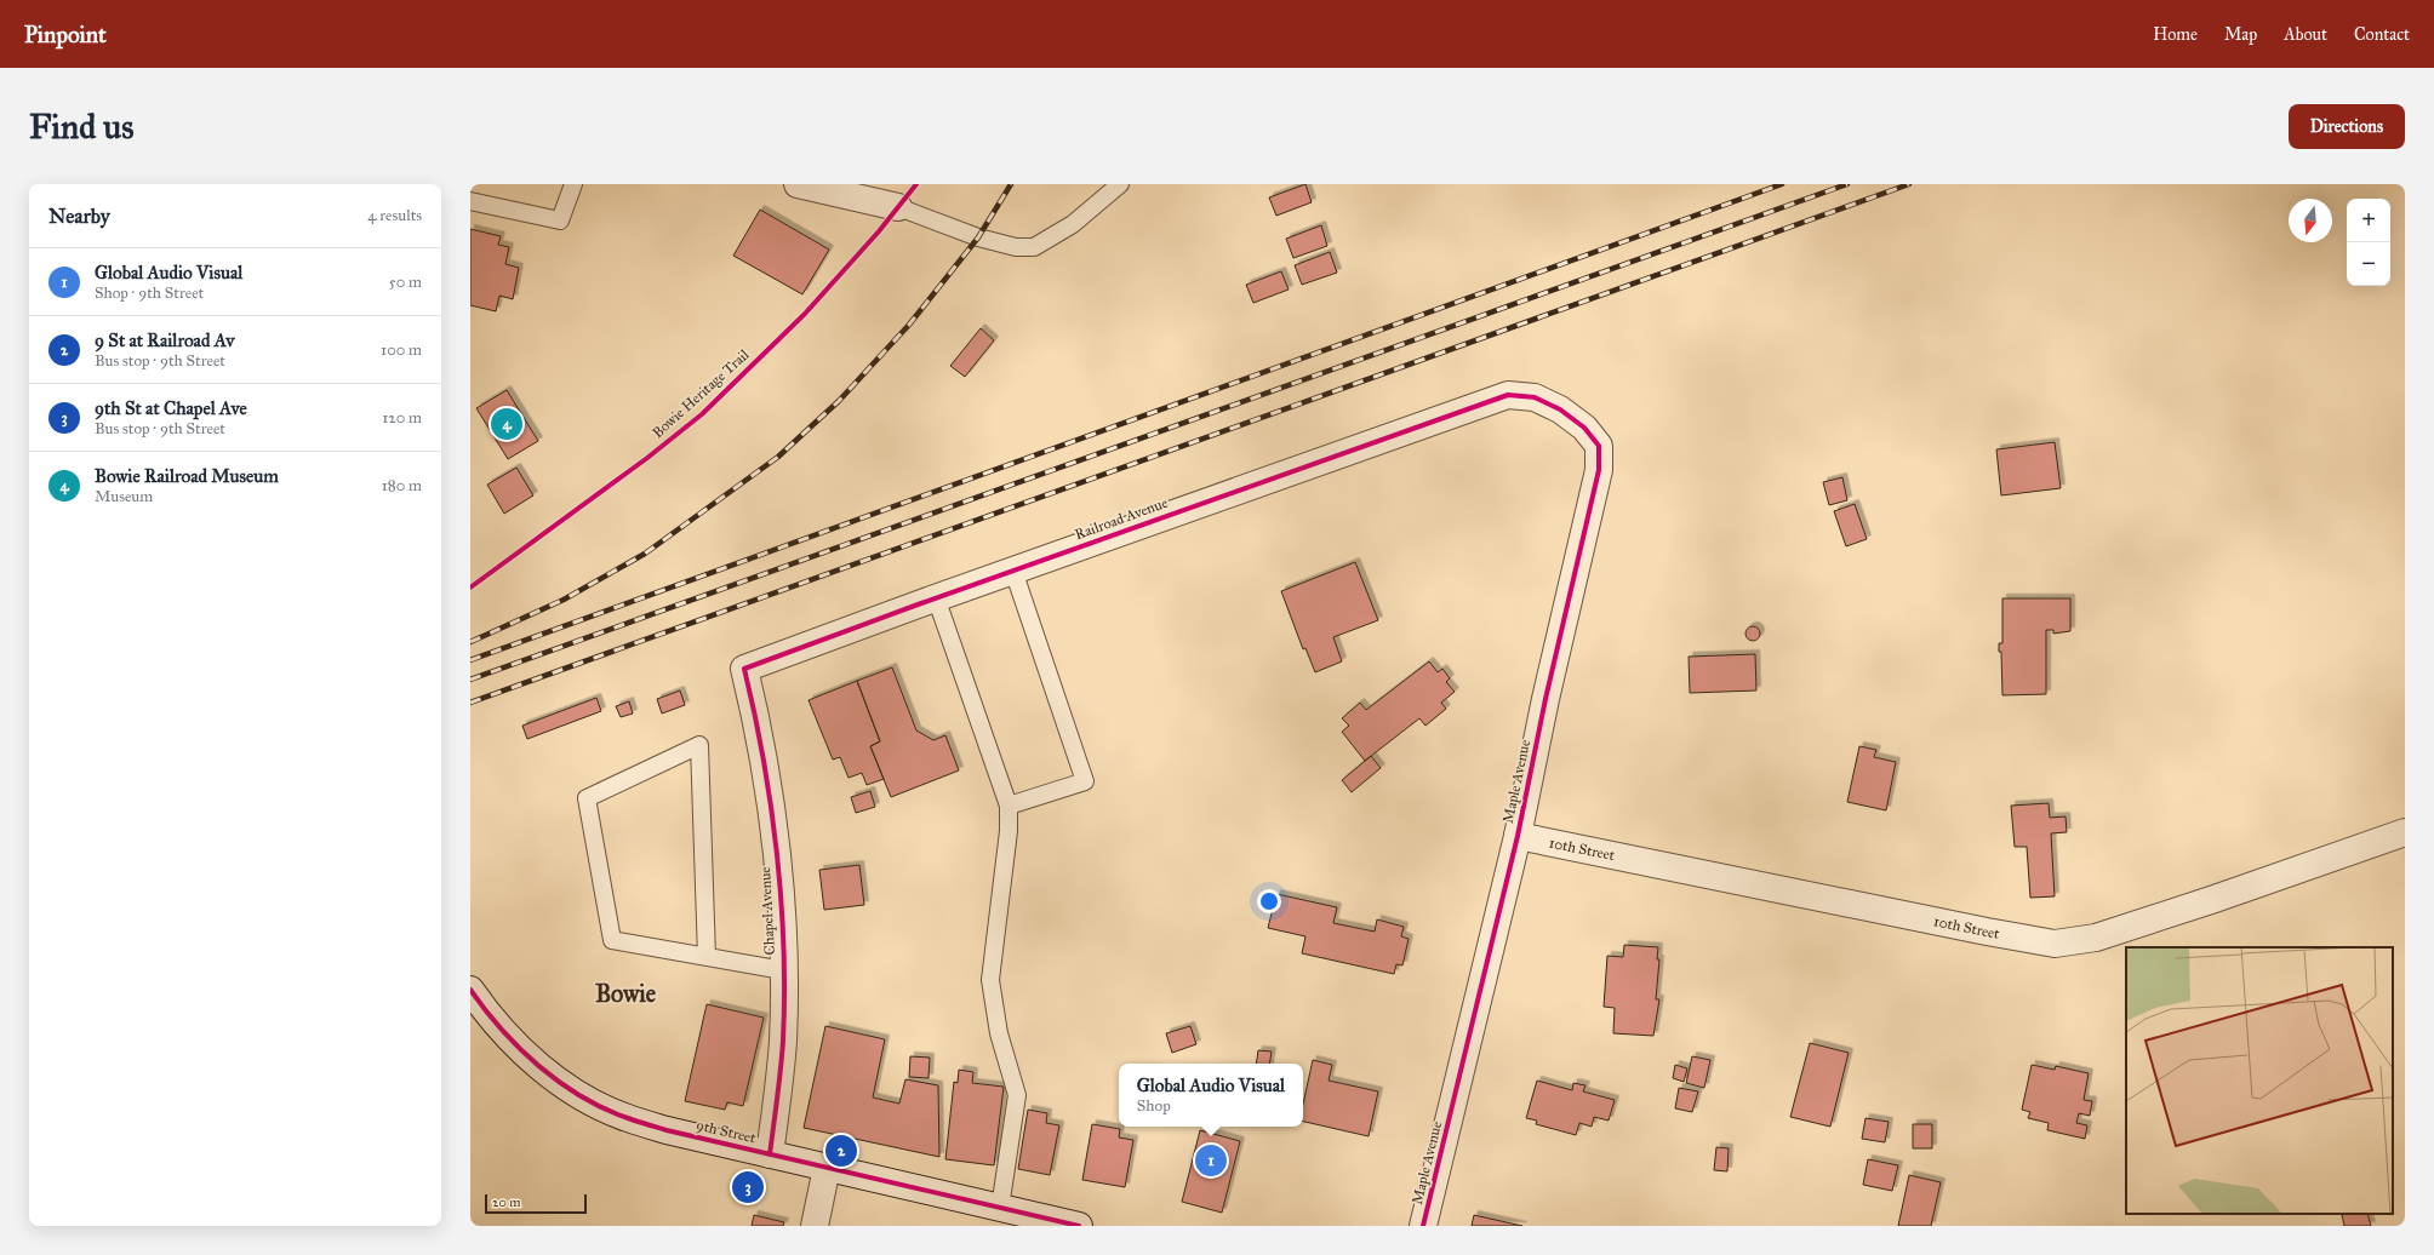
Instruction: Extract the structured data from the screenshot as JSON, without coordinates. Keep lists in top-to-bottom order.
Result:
{
  "streets": {
    "street": [
      "Railroad Avenue",
      "Maple Avenue",
      "10th Street",
      "Chapel Avenue",
      "9th Street"
    ],
    "cycle path": ["Bowie Heritage Trail"]
  },
  "crossings": [
    ["Railroad Avenue", "Maple Avenue"],
    ["Railroad Avenue", "Chapel Avenue"],
    ["Maple Avenue", "10th Street"],
    ["Chapel Avenue", "9th Street"]
  ],
  "districts": ["Bowie"],
  "scale_bar": "20 m",
  "north": "bottom",
  "page": {
    "header": "Pinpoint",
    "nav": [
      "Home",
      "Map",
      "About",
      "Contact"
    ],
    "buttons": "Directions",
    "title": "Find us",
    "heading": ["Nearby", "4 results"],
    "map_buttons": ["+", "−"],
    "list": [
      {
        "mark": "1",
        "name": "Global Audio Visual",
        "note": "Shop · 9th Street",
        "value": "50 m"
      },
      {
        "mark": "2",
        "name": "9 St at Railroad Av",
        "note": "Bus stop · 9th Street",
        "value": "100 m"
      },
      {
        "mark": "3",
        "name": "9th St at Chapel Ave",
        "note": "Bus stop · 9th Street",
        "value": "120 m"
      },
      {
        "mark": "4",
        "name": "Bowie Railroad Museum",
        "note": "Museum",
        "value": "180 m"
      }
    ],
    "pins": [
      "4",
      "2",
      "1",
      "3"
    ],
    "popup": ["Global Audio Visual", "Shop"],
    "scale": "20 m"
  }
}
